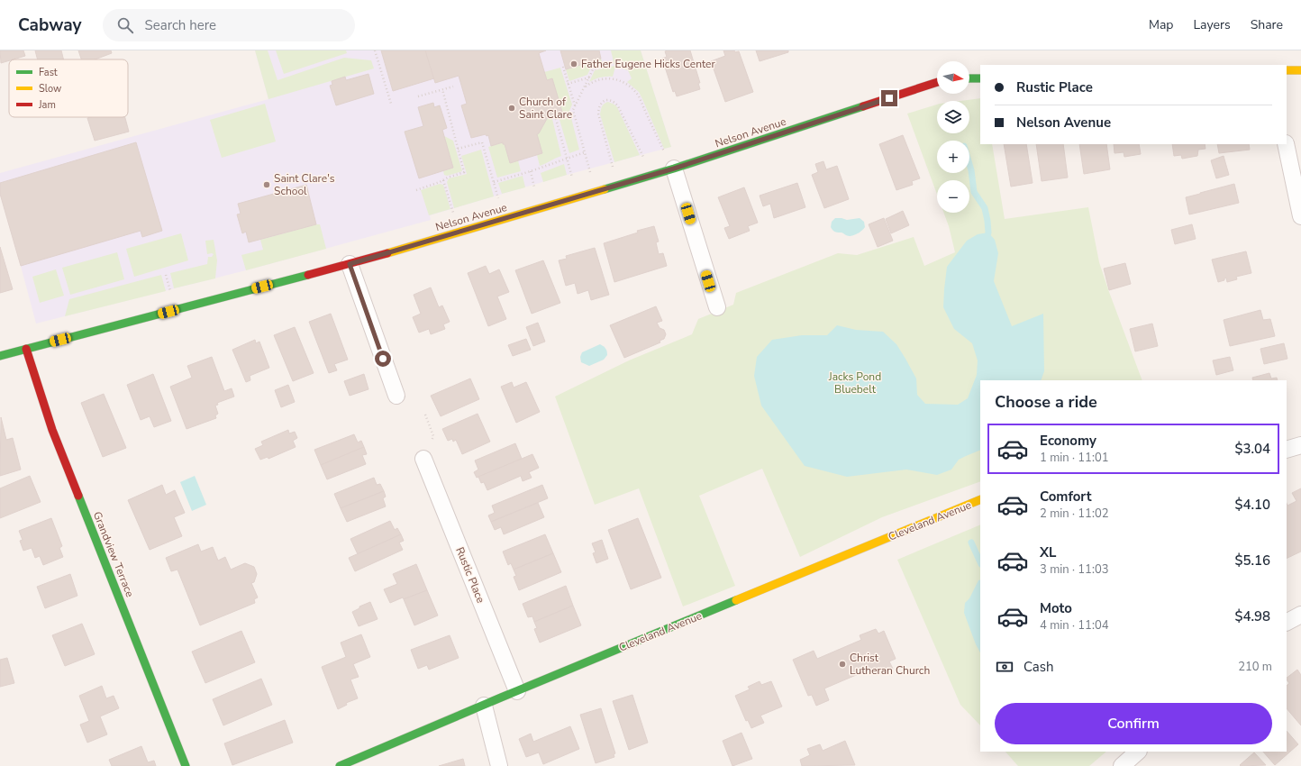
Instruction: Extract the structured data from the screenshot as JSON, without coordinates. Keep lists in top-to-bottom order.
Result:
{
  "streets": {
    "street": [
      "Nelson Avenue",
      "Cleveland Avenue",
      "Grandview Terrace",
      "Rustic Place"
    ]
  },
  "crossings": [
    ["Nelson Avenue", "Grandview Terrace"],
    ["Cleveland Avenue", "Rustic Place"]
  ],
  "parks": ["Jacks Pond Bluebelt"],
  "places": [
    "Father Eugene Hicks Center",
    "Church of Saint Clare",
    "Saint Clare's School",
    "Christ Lutheran Church"
  ],
  "legend": ["Fast", "Slow", "Jam"],
  "north": "right",
  "page": {
    "header": "Cabway",
    "search": "Search here",
    "nav": ["Map", "Layers", "Share"],
    "map_buttons": ["+", "−"],
    "banner": ["Rustic Place", "Nelson Avenue"],
    "heading": "Choose a ride",
    "list": [
      {
        "name": "Economy",
        "note": "1 min · 11:01",
        "value": "$3.04"
      },
      {
        "name": "Comfort",
        "note": "2 min · 11:02",
        "value": "$4.10"
      },
      {
        "name": "XL",
        "note": "3 min · 11:03",
        "value": "$5.16"
      },
      {
        "name": "Moto",
        "note": "4 min · 11:04",
        "value": "$4.98"
      }
    ],
    "pay": ["Cash", "210 m"],
    "buttons": "Confirm"
  }
}
